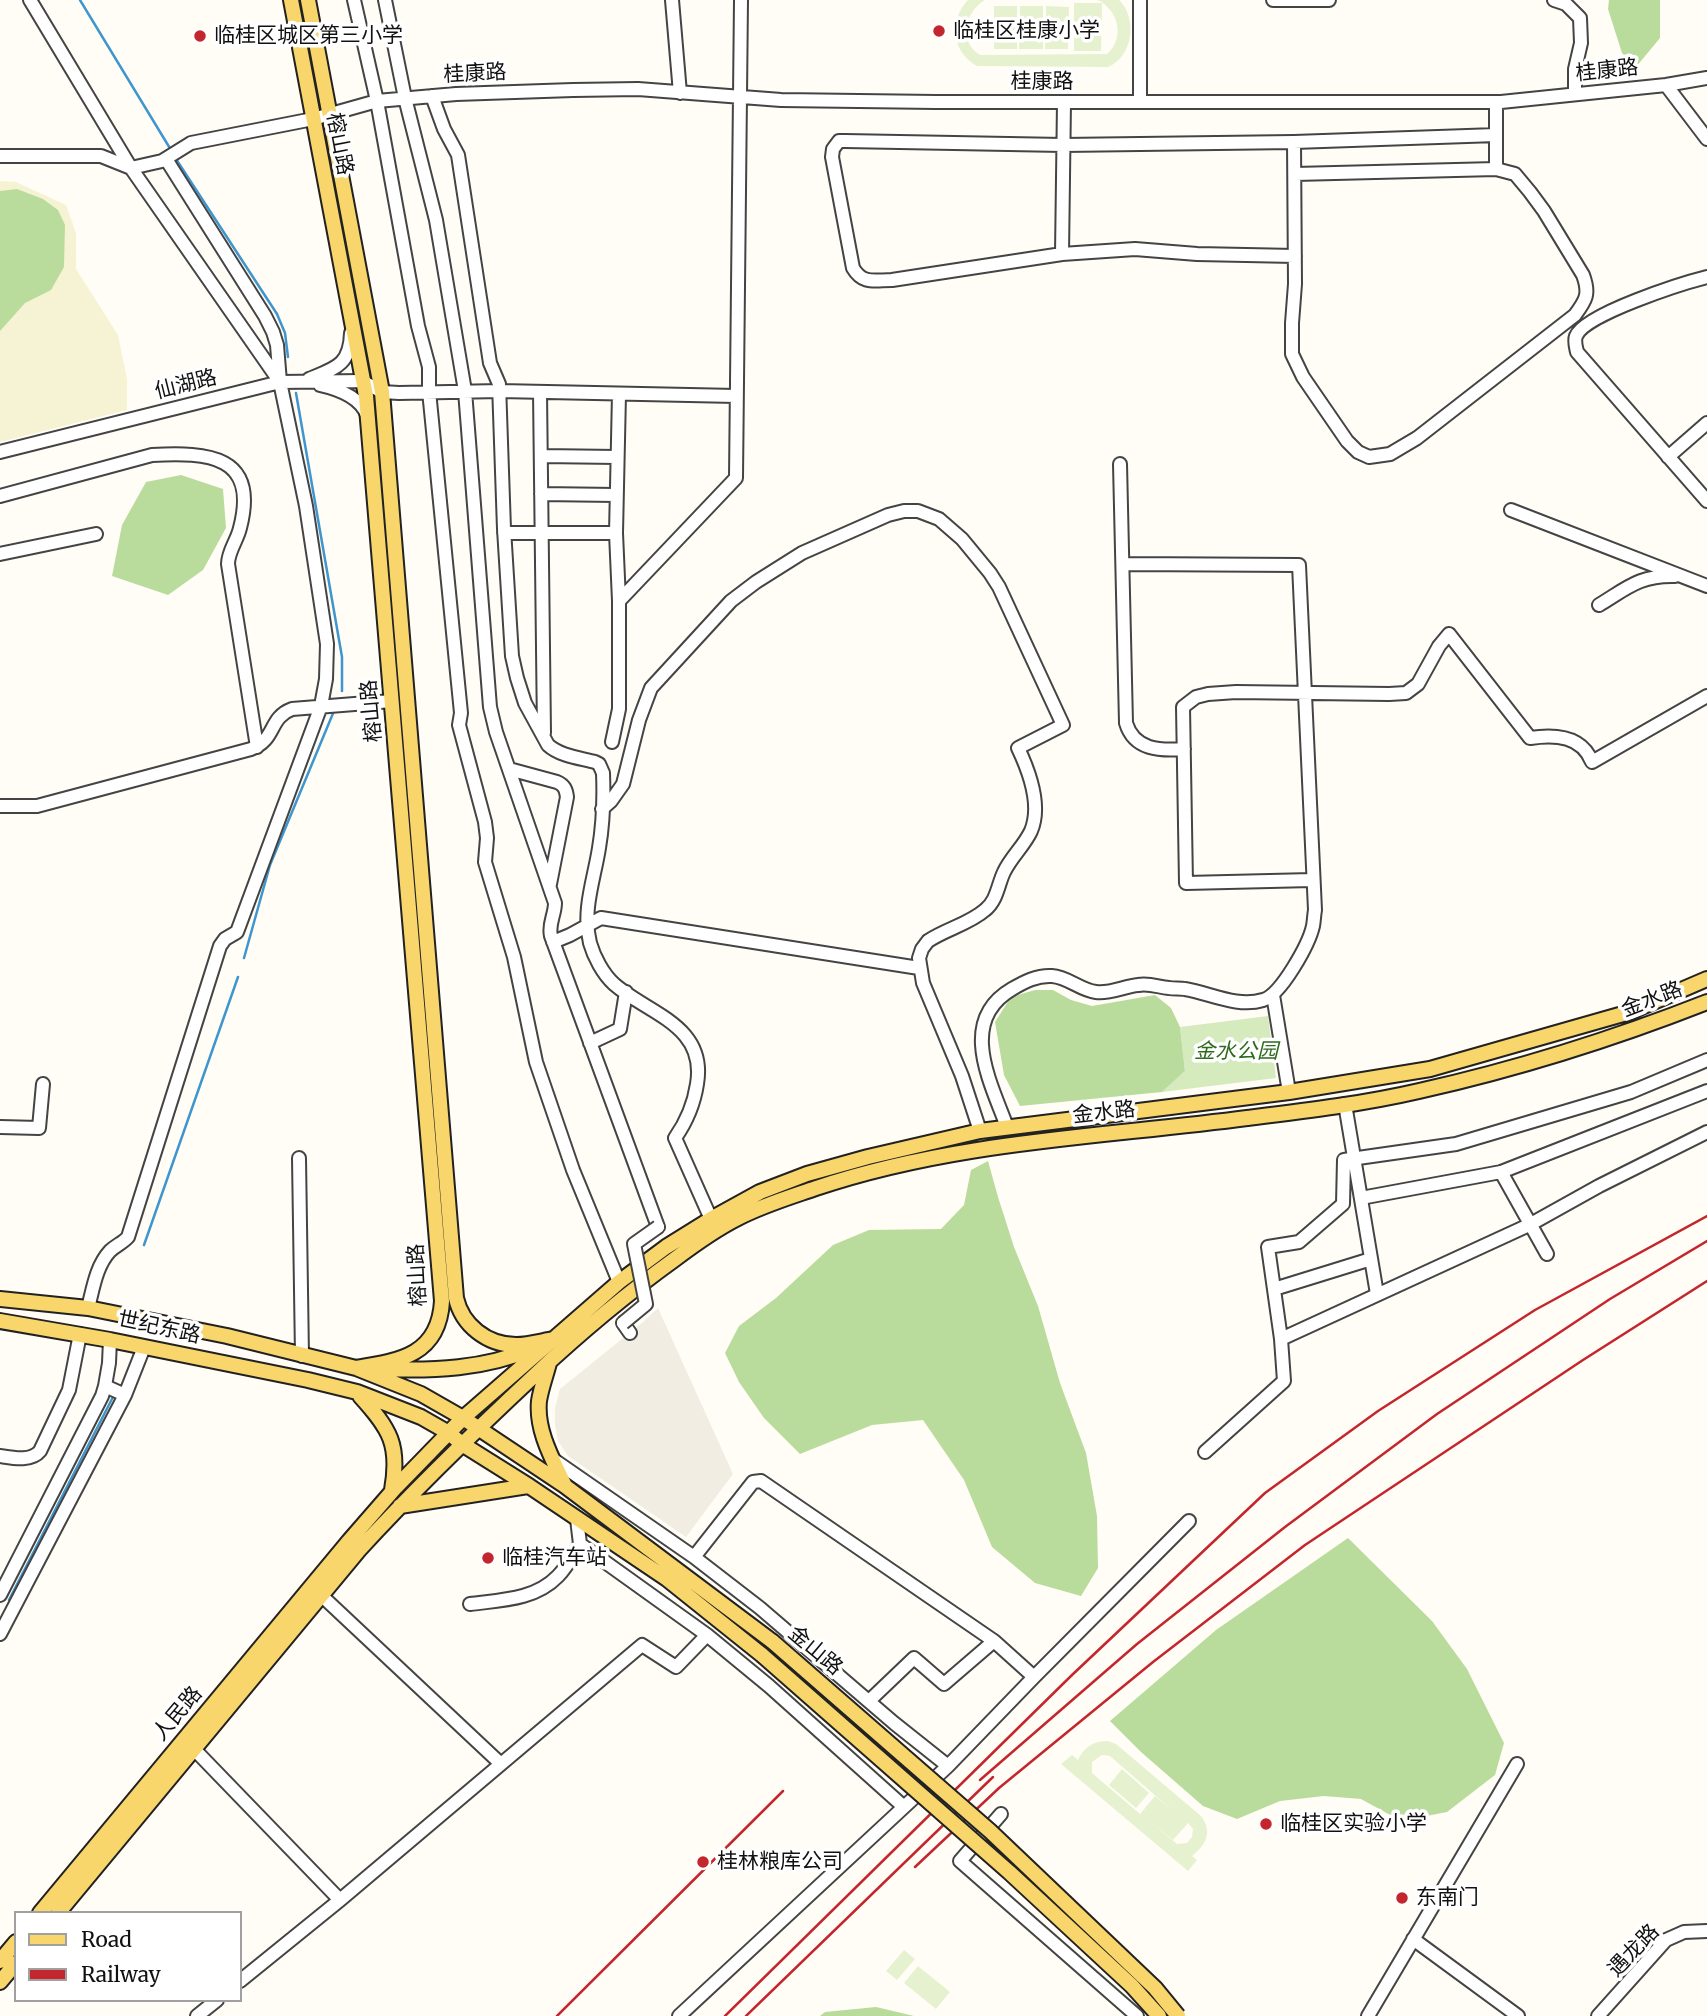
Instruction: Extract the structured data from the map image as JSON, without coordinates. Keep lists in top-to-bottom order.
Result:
{
  "streets": {
    "main road": [
      "榕山路",
      "金水路",
      "世纪东路",
      "金山路",
      "人民路"
    ],
    "street": ["桂康路", "仙湖路", "遇龙路"]
  },
  "crossings": [
    ["桂康路", "榕山路"],
    ["榕山路", "仙湖路"],
    ["榕山路", "金水路"],
    ["榕山路", "世纪东路"],
    ["榕山路", "金山路"],
    ["金水路", "金山路"],
    ["金水路", "人民路"],
    ["世纪东路", "金山路"]
  ],
  "parks": ["金水公园"],
  "places": [
    "临桂区桂康小学",
    "临桂区城区第三小学",
    "临桂汽车站",
    "临桂区实验小学",
    "桂林粮库公司",
    "东南门"
  ],
  "legend": ["Road", "Railway"]
}
